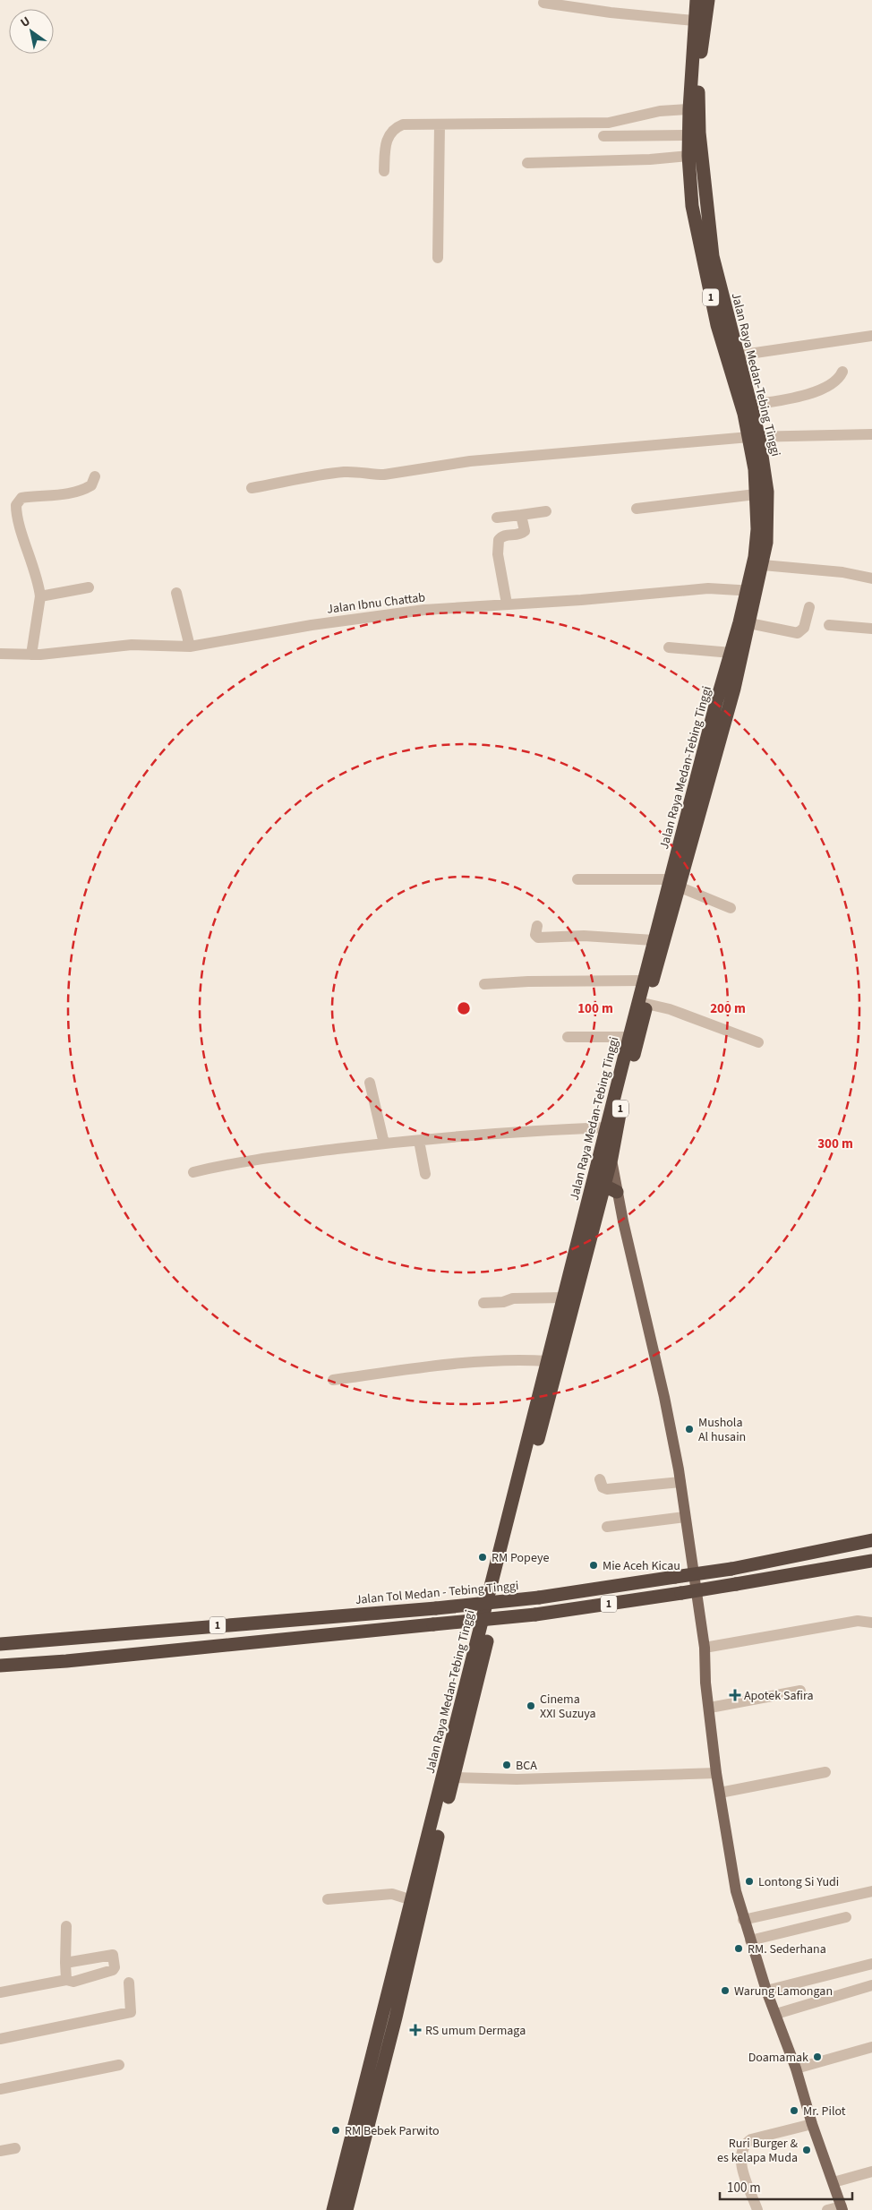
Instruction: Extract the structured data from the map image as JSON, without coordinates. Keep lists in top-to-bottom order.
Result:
{
  "streets": {
    "highway": ["1", "Jalan Raya Medan-Tebing Tinggi", "Jalan Tol Medan - Tebing Tinggi"],
    "street": ["Jalan Ibnu Chattab"]
  },
  "crossings": [
    ["Jalan Raya Medan-Tebing Tinggi", "Jalan Ibnu Chattab"]
  ],
  "places": {
    "other": [
      "Mushola Al husain",
      "RM Popeye",
      "Mie Aceh Kicau",
      "Cinema XXI Suzuya",
      "BCA",
      "Lontong Si Yudi",
      "RM. Sederhana",
      "Warung Lamongan",
      "Doamamak",
      "Mr. Pilot",
      "RM Bebek Parwito",
      "Ruri Burger & es kelapa Muda"
    ],
    "health": ["Apotek Safira", "RS umum Dermaga"]
  },
  "scale_bar": "100 m",
  "north": "top left",
  "rings": ["100 m", "200 m", "300 m"]
}
